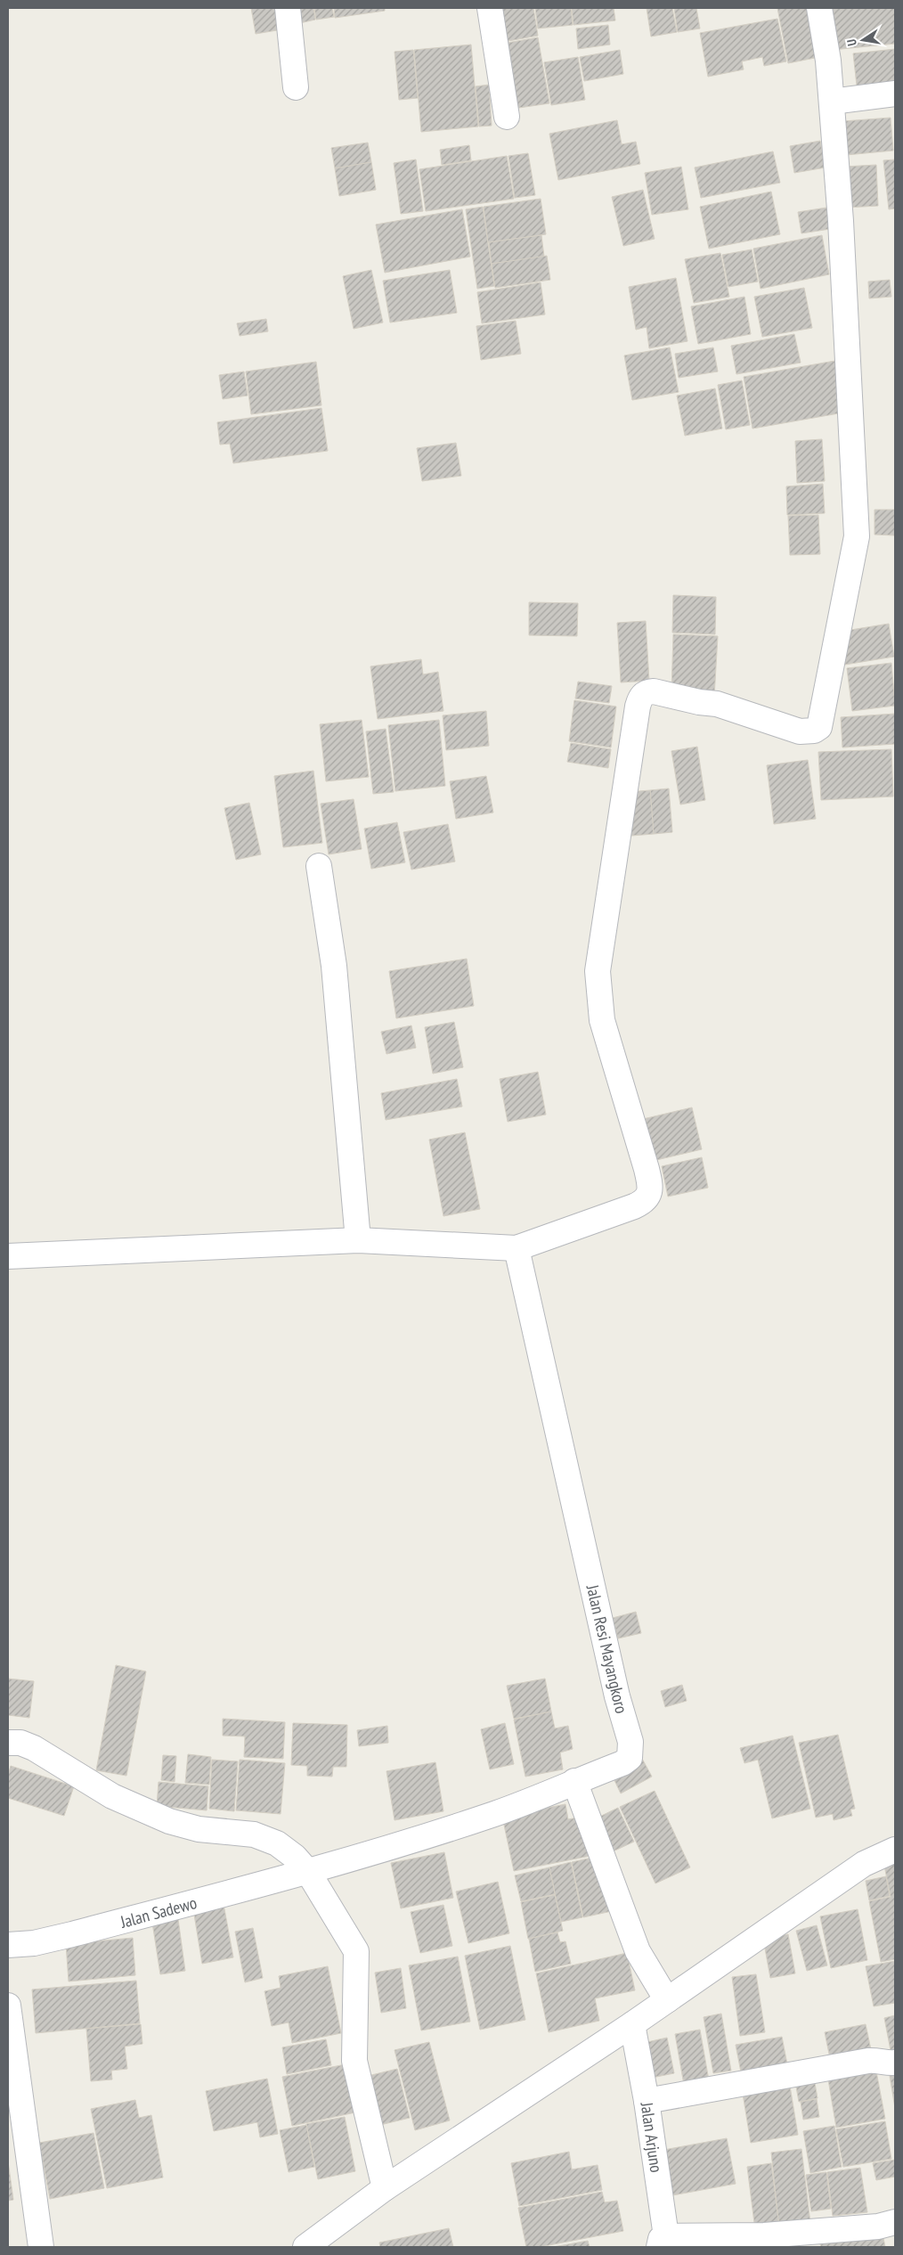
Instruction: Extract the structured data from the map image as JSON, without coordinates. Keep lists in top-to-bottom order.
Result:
{
  "streets": {
    "street": ["Jalan Resi Mayangkoro", "Jalan Sadewo", "Jalan Arjuno"]
  },
  "crossings": [
    ["Jalan Resi Mayangkoro", "Jalan Sadewo"]
  ],
  "north": "left"
}
